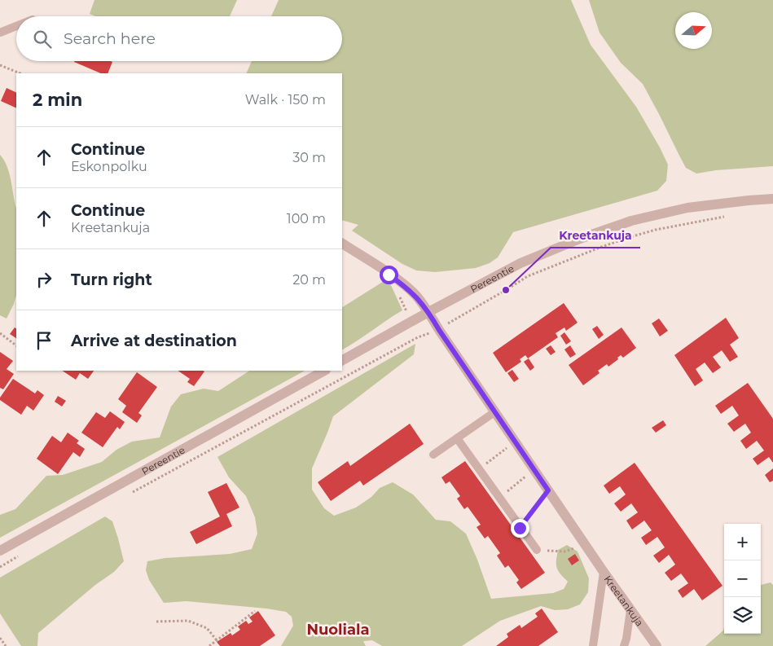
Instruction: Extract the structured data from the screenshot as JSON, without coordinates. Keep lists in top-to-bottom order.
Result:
{
  "streets": {
    "street": ["Pereentie", "Kreetankuja"]
  },
  "crossings": [
    ["Pereentie", "Kreetankuja"]
  ],
  "districts": ["Nuoliala"],
  "places": ["Kreetankuja"],
  "north": "right",
  "page": {
    "search": "Search here",
    "heading": ["2 min", "Walk · 150 m"],
    "list": [
      ["Continue", "Eskonpolku", "30 m"],
      ["Continue", "Kreetankuja", "100 m"],
      ["Turn right", "20 m"],
      "Arrive at destination"
    ],
    "map_buttons": ["+", "−"]
  }
}
